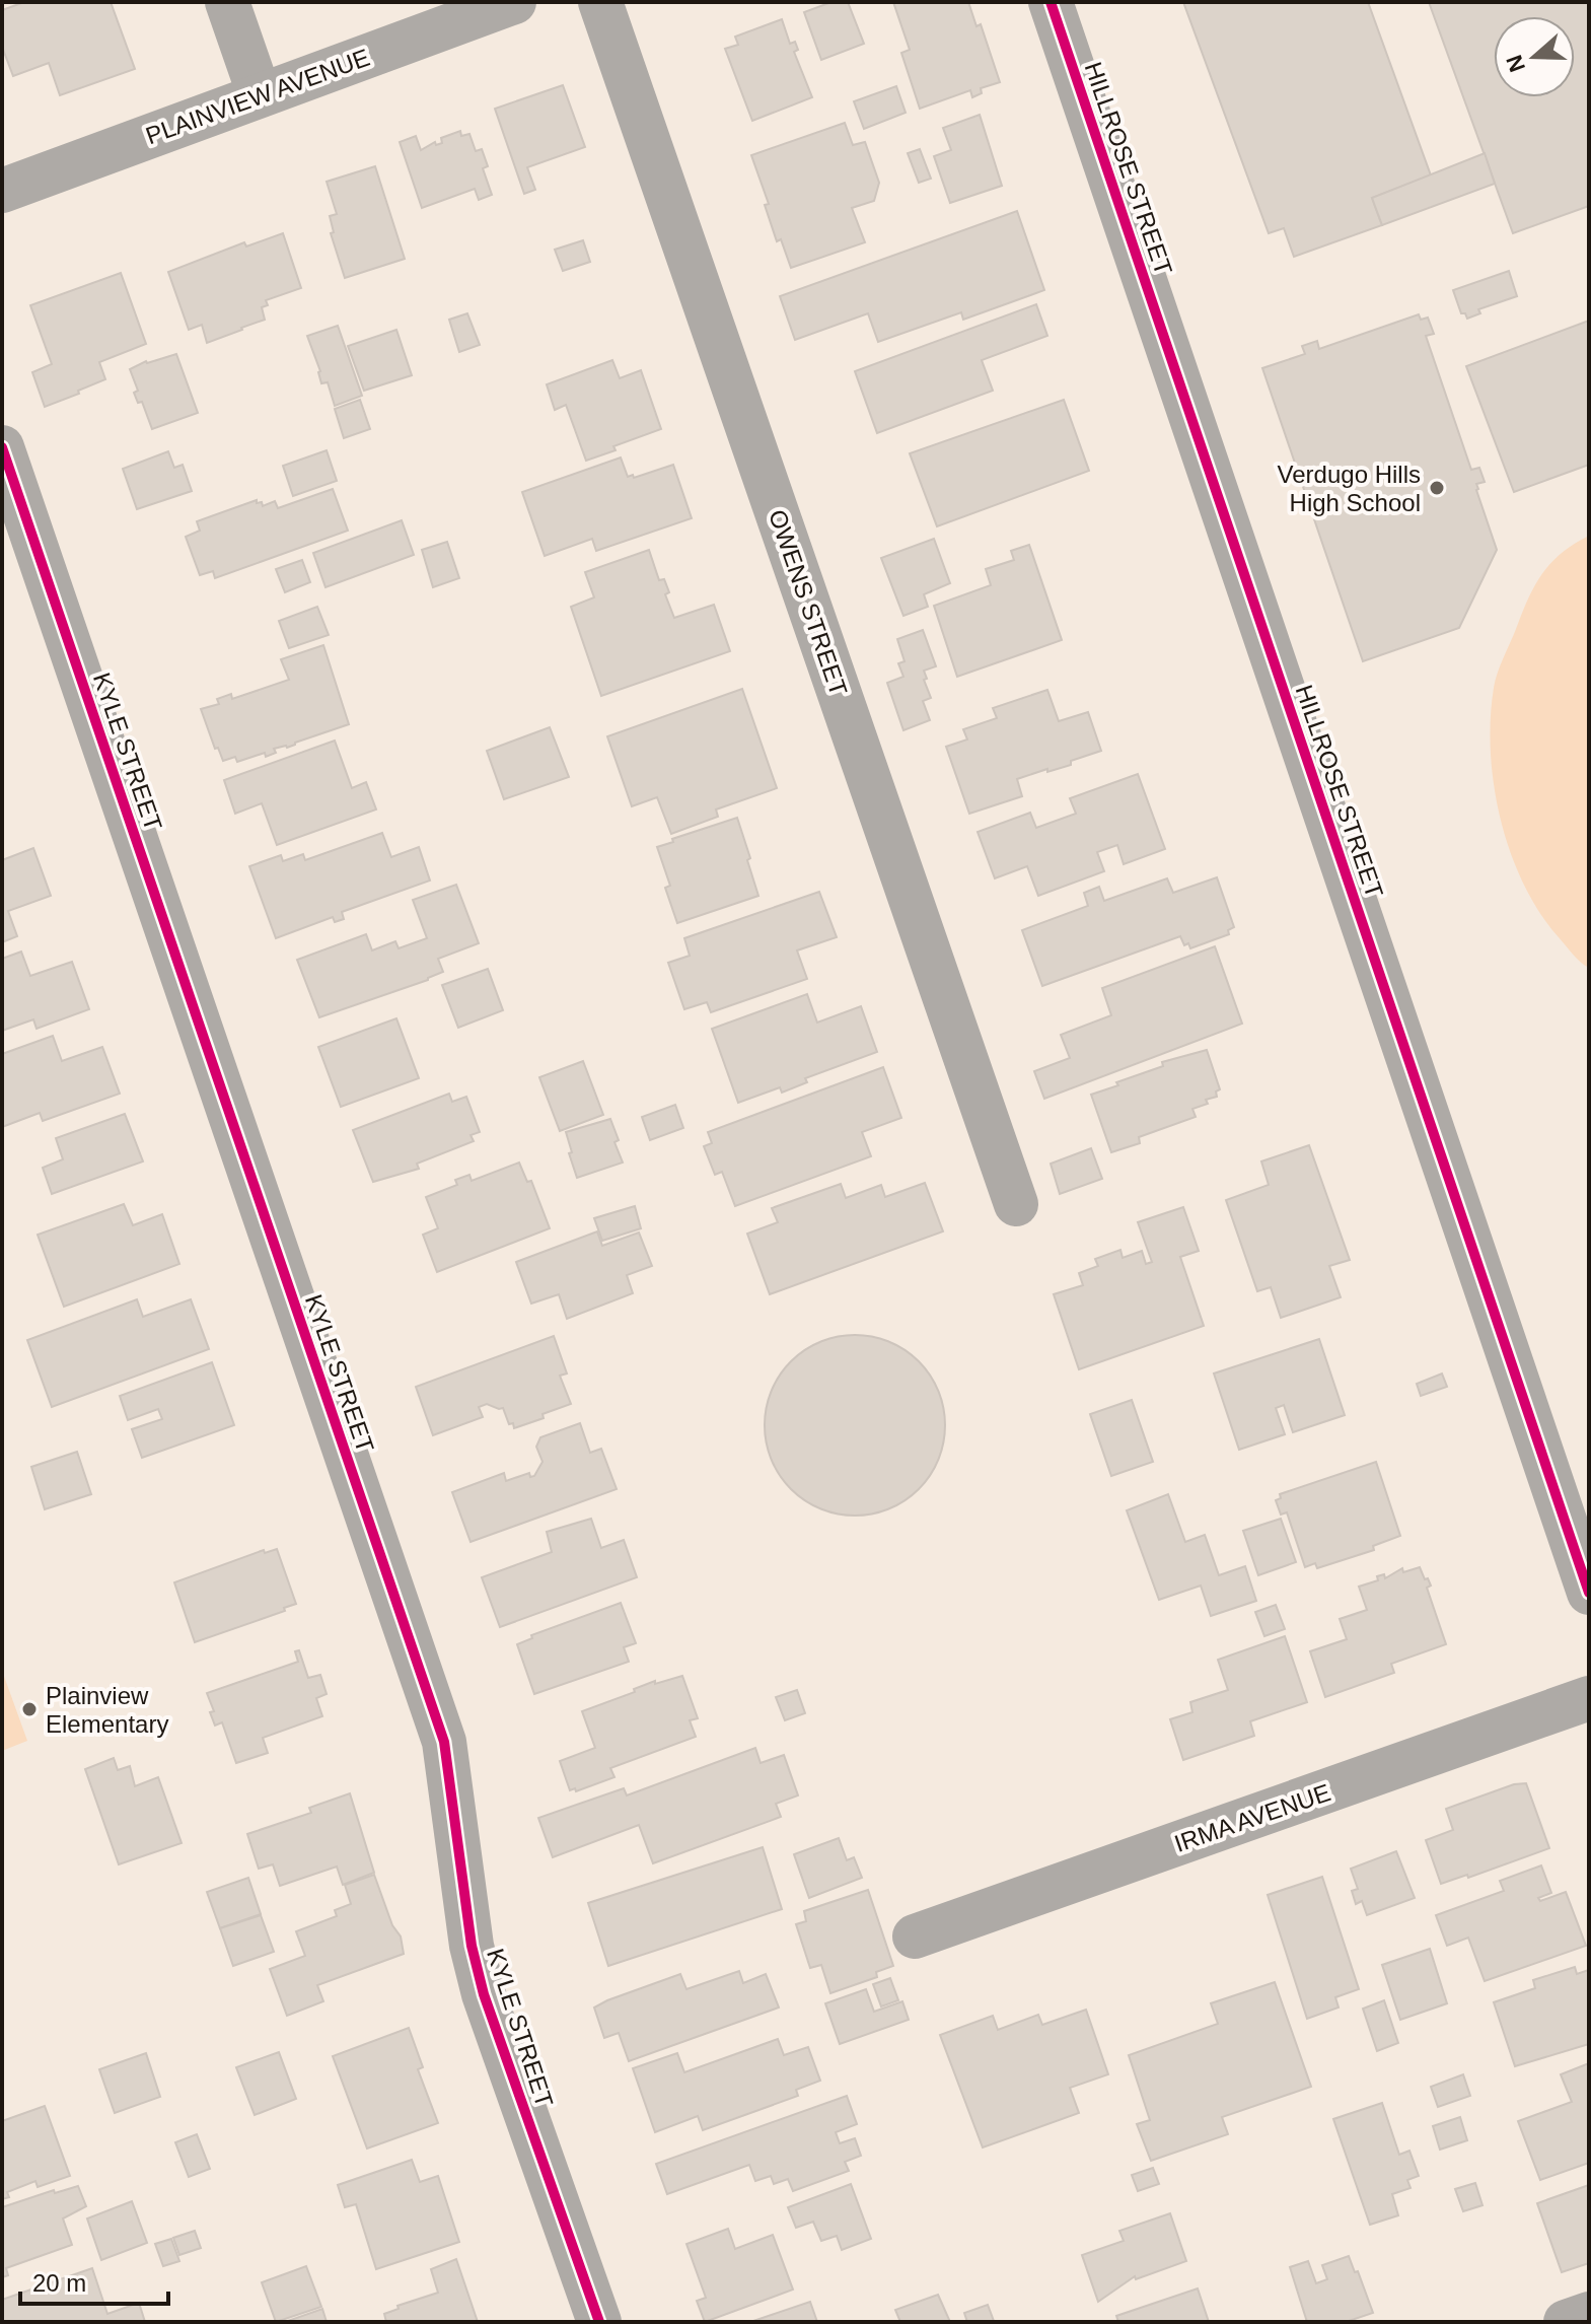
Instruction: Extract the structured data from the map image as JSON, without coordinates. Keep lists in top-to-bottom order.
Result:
{
  "streets": {
    "street": [
      "PLAINVIEW AVENUE",
      "HILLROSE STREET",
      "OWENS STREET",
      "KYLE STREET",
      "IRMA AVENUE"
    ]
  },
  "places": ["Verdugo Hills High School", "Plainview Elementary"],
  "scale_bar": "20 m",
  "north": "left"
}
